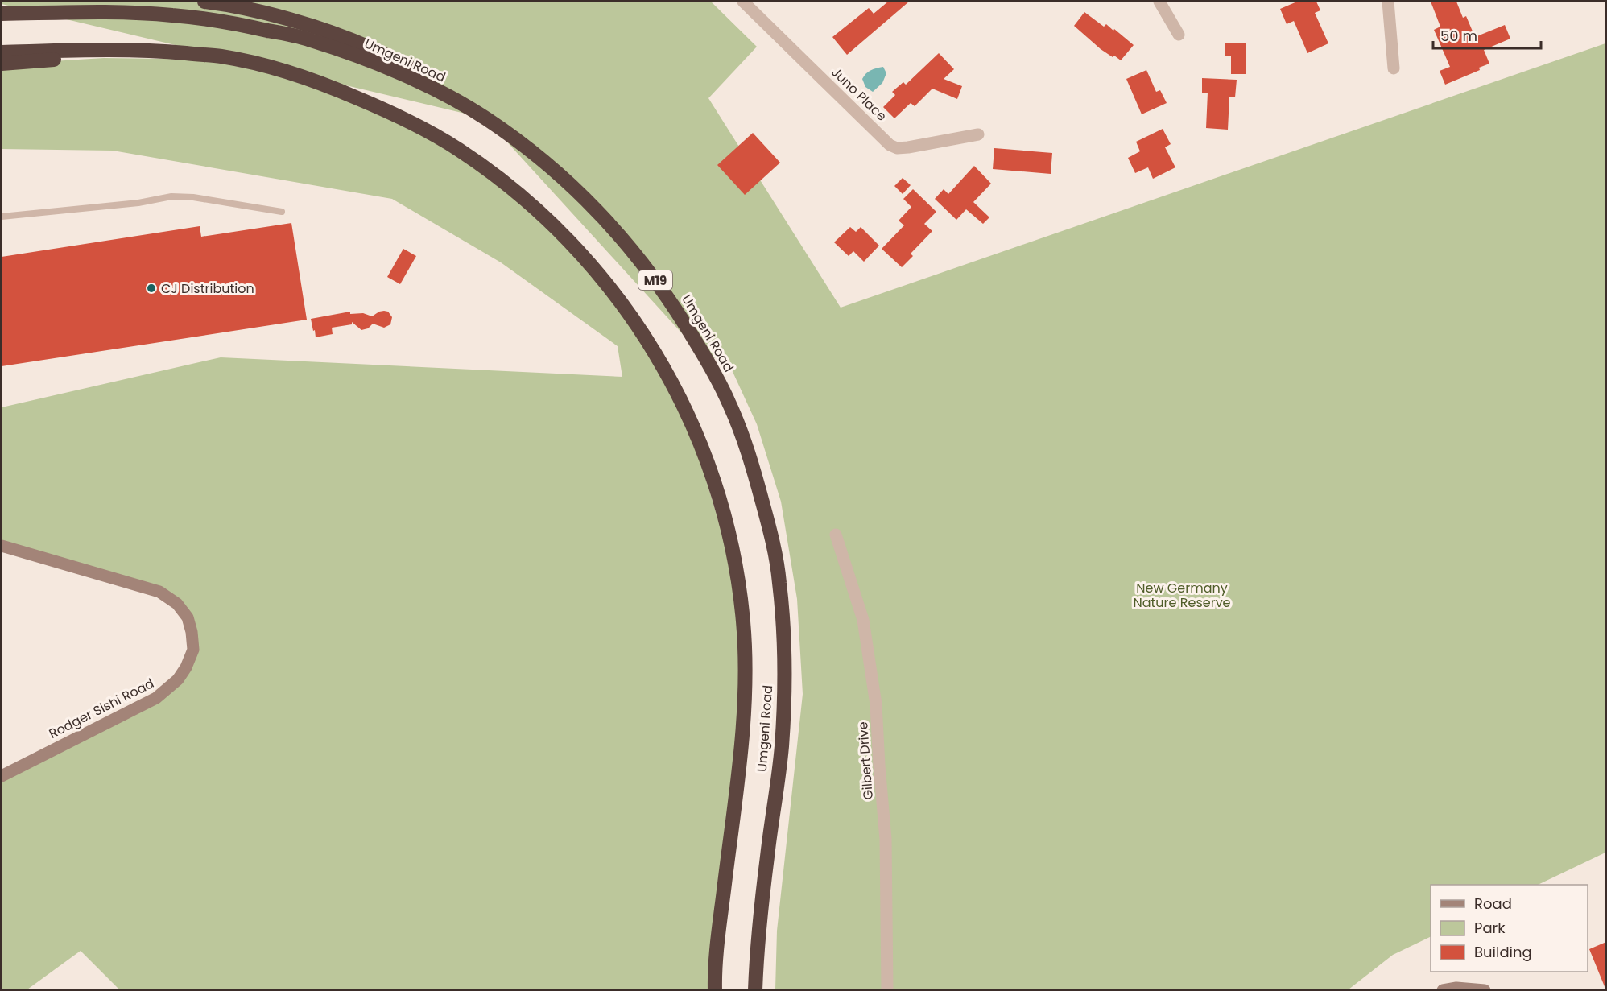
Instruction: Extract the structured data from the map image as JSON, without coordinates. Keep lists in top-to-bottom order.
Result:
{
  "streets": {
    "highway": ["Umgeni Road", "M19"],
    "street": ["Juno Place", "Rodger Sishi Road", "Gilbert Drive"]
  },
  "parks": ["New Germany Nature Reserve"],
  "places": ["CJ Distribution"],
  "legend": ["Road", "Park", "Building"],
  "scale_bar": "50 m"
}
